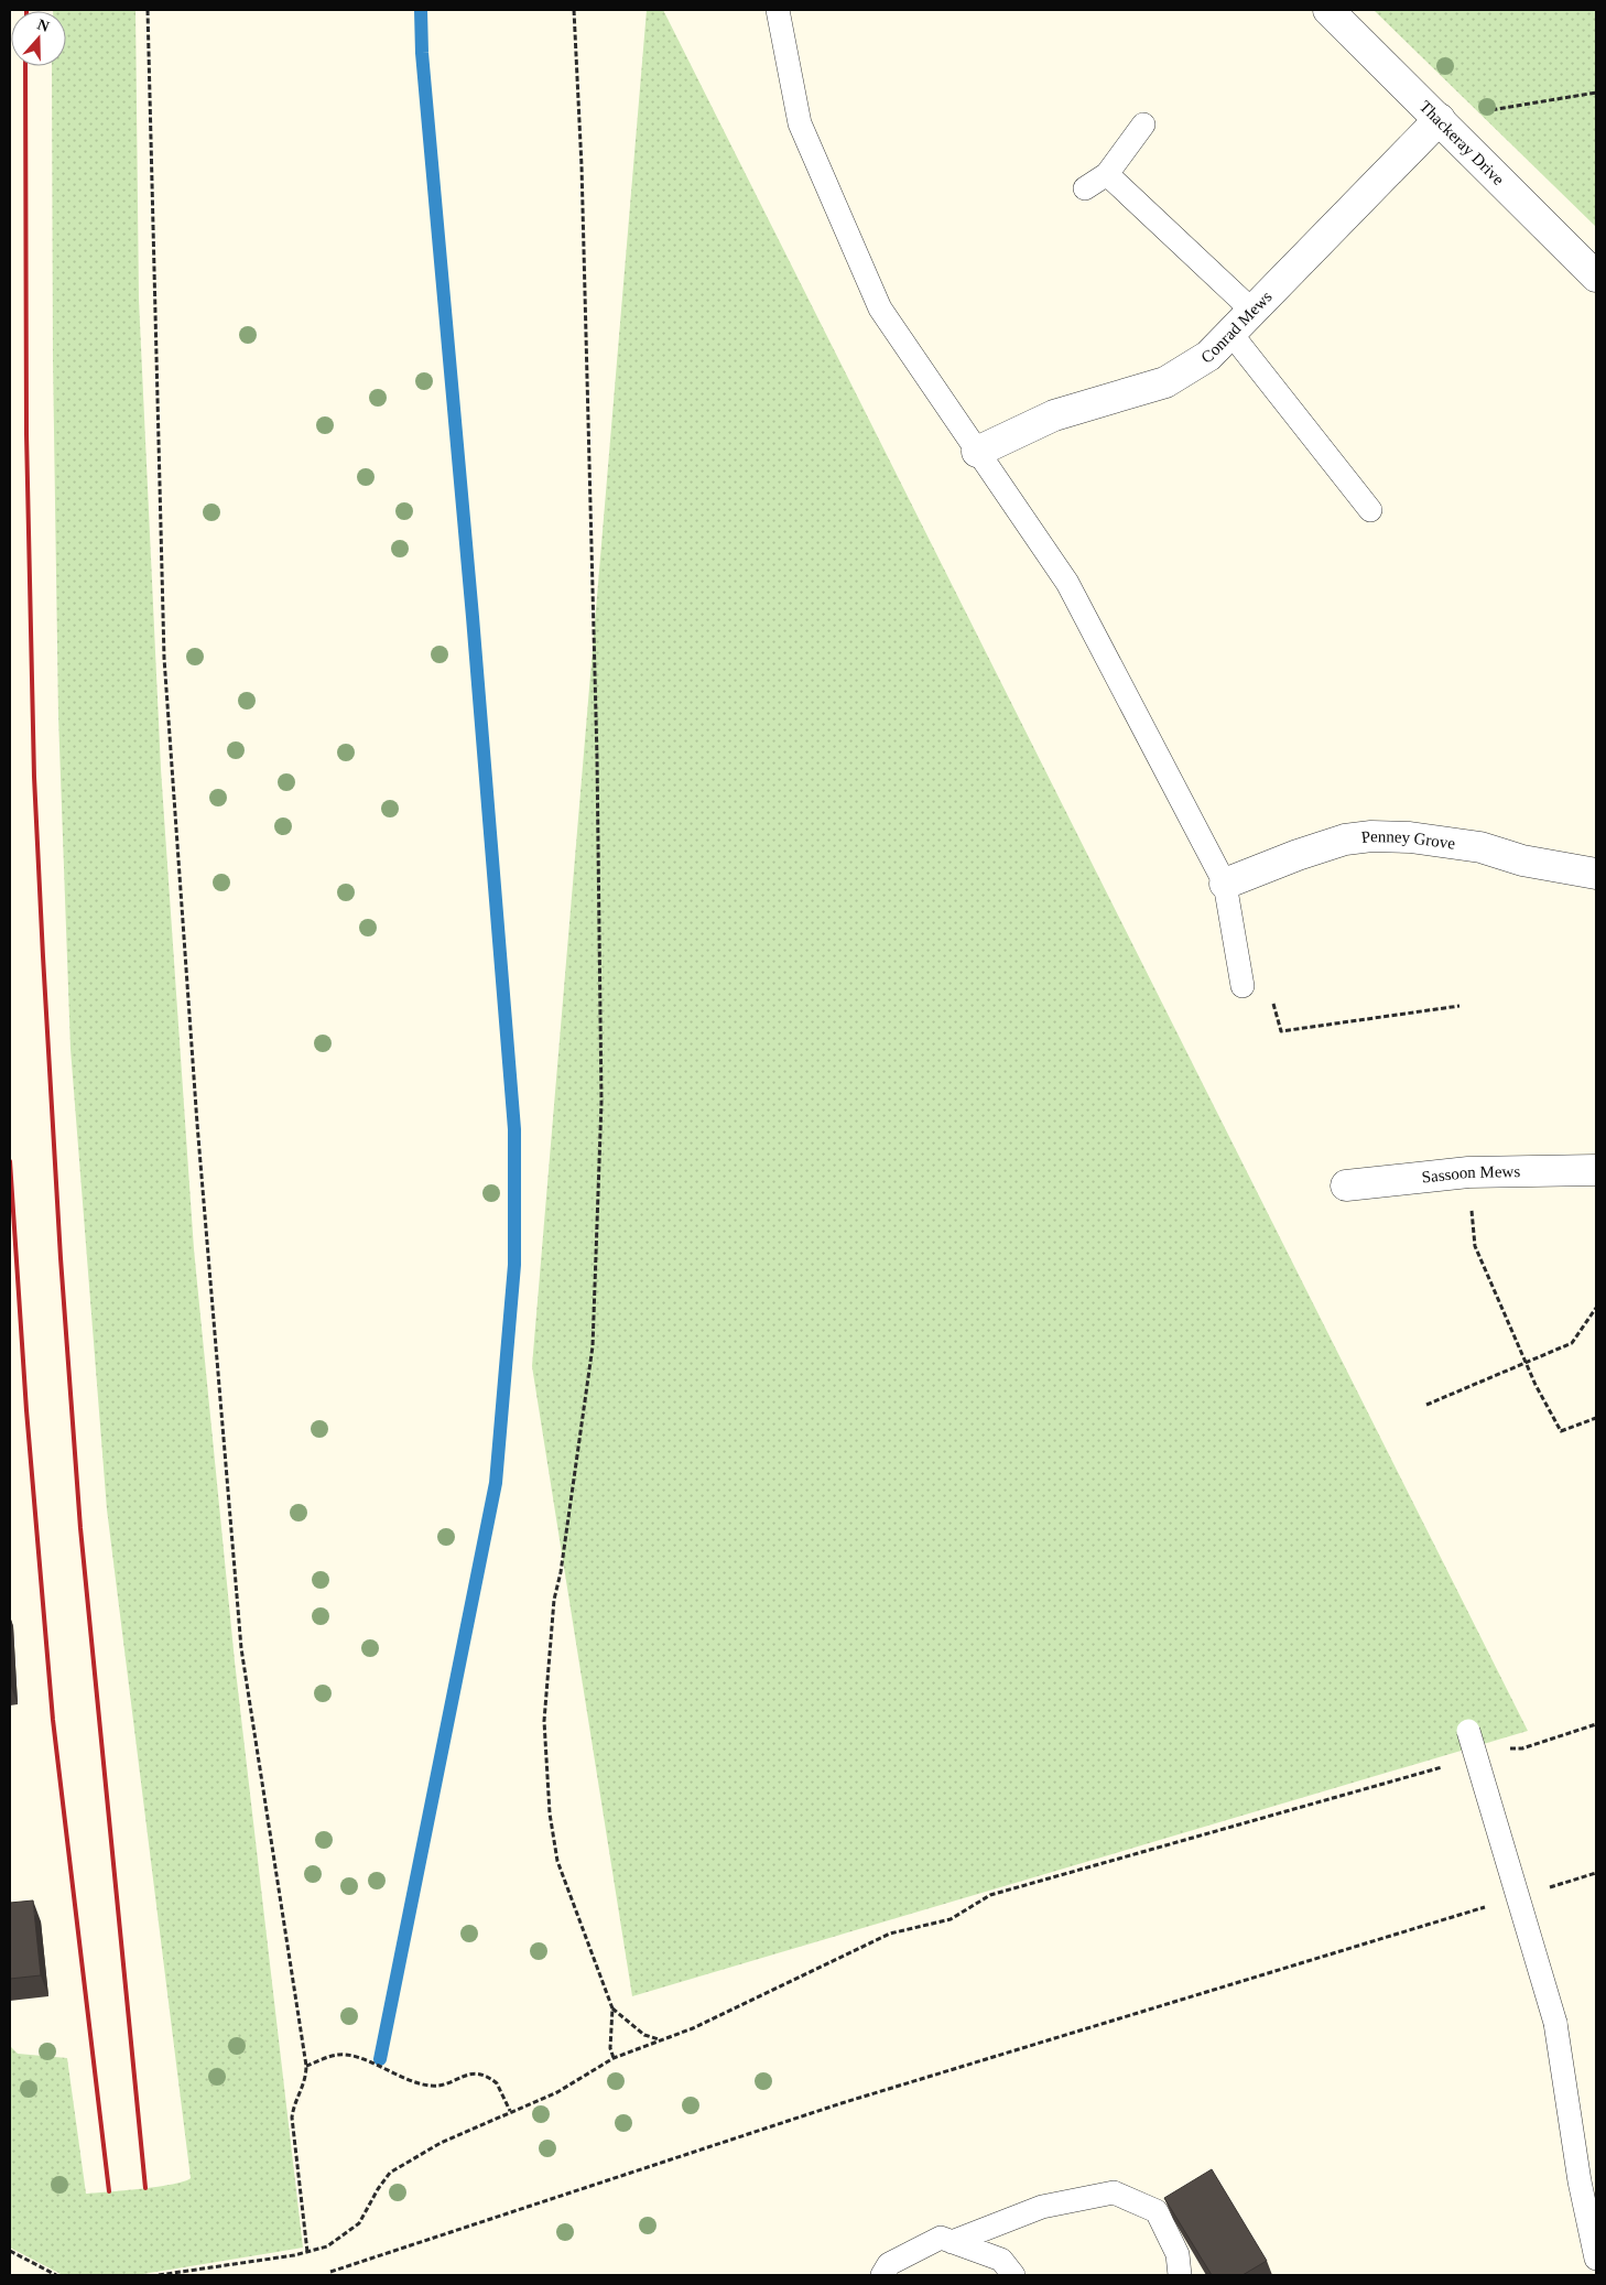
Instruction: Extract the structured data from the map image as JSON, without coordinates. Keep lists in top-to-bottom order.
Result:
{
  "streets": {
    "street": [
      "Thackeray Drive",
      "Conrad Mews",
      "Penney Grove",
      "Sassoon Mews"
    ]
  },
  "crossings": [
    ["Thackeray Drive", "Conrad Mews"]
  ],
  "north": "top"
}
